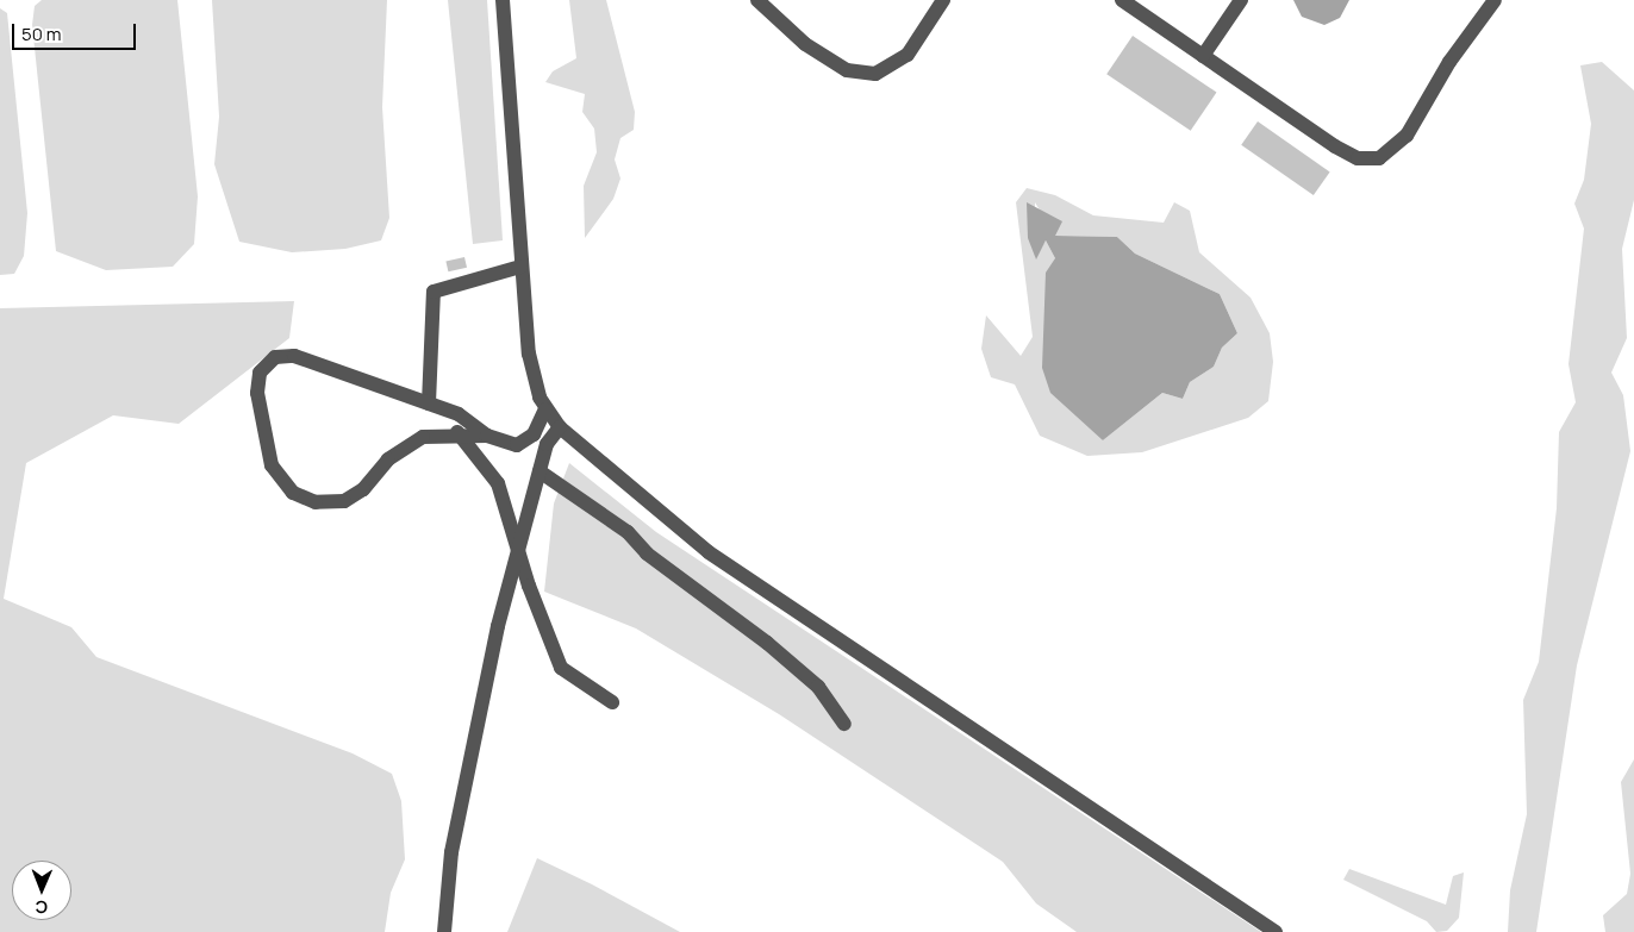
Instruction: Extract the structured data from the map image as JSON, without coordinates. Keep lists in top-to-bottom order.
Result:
{
  "scale_bar": "50 m",
  "north": "bottom"
}
